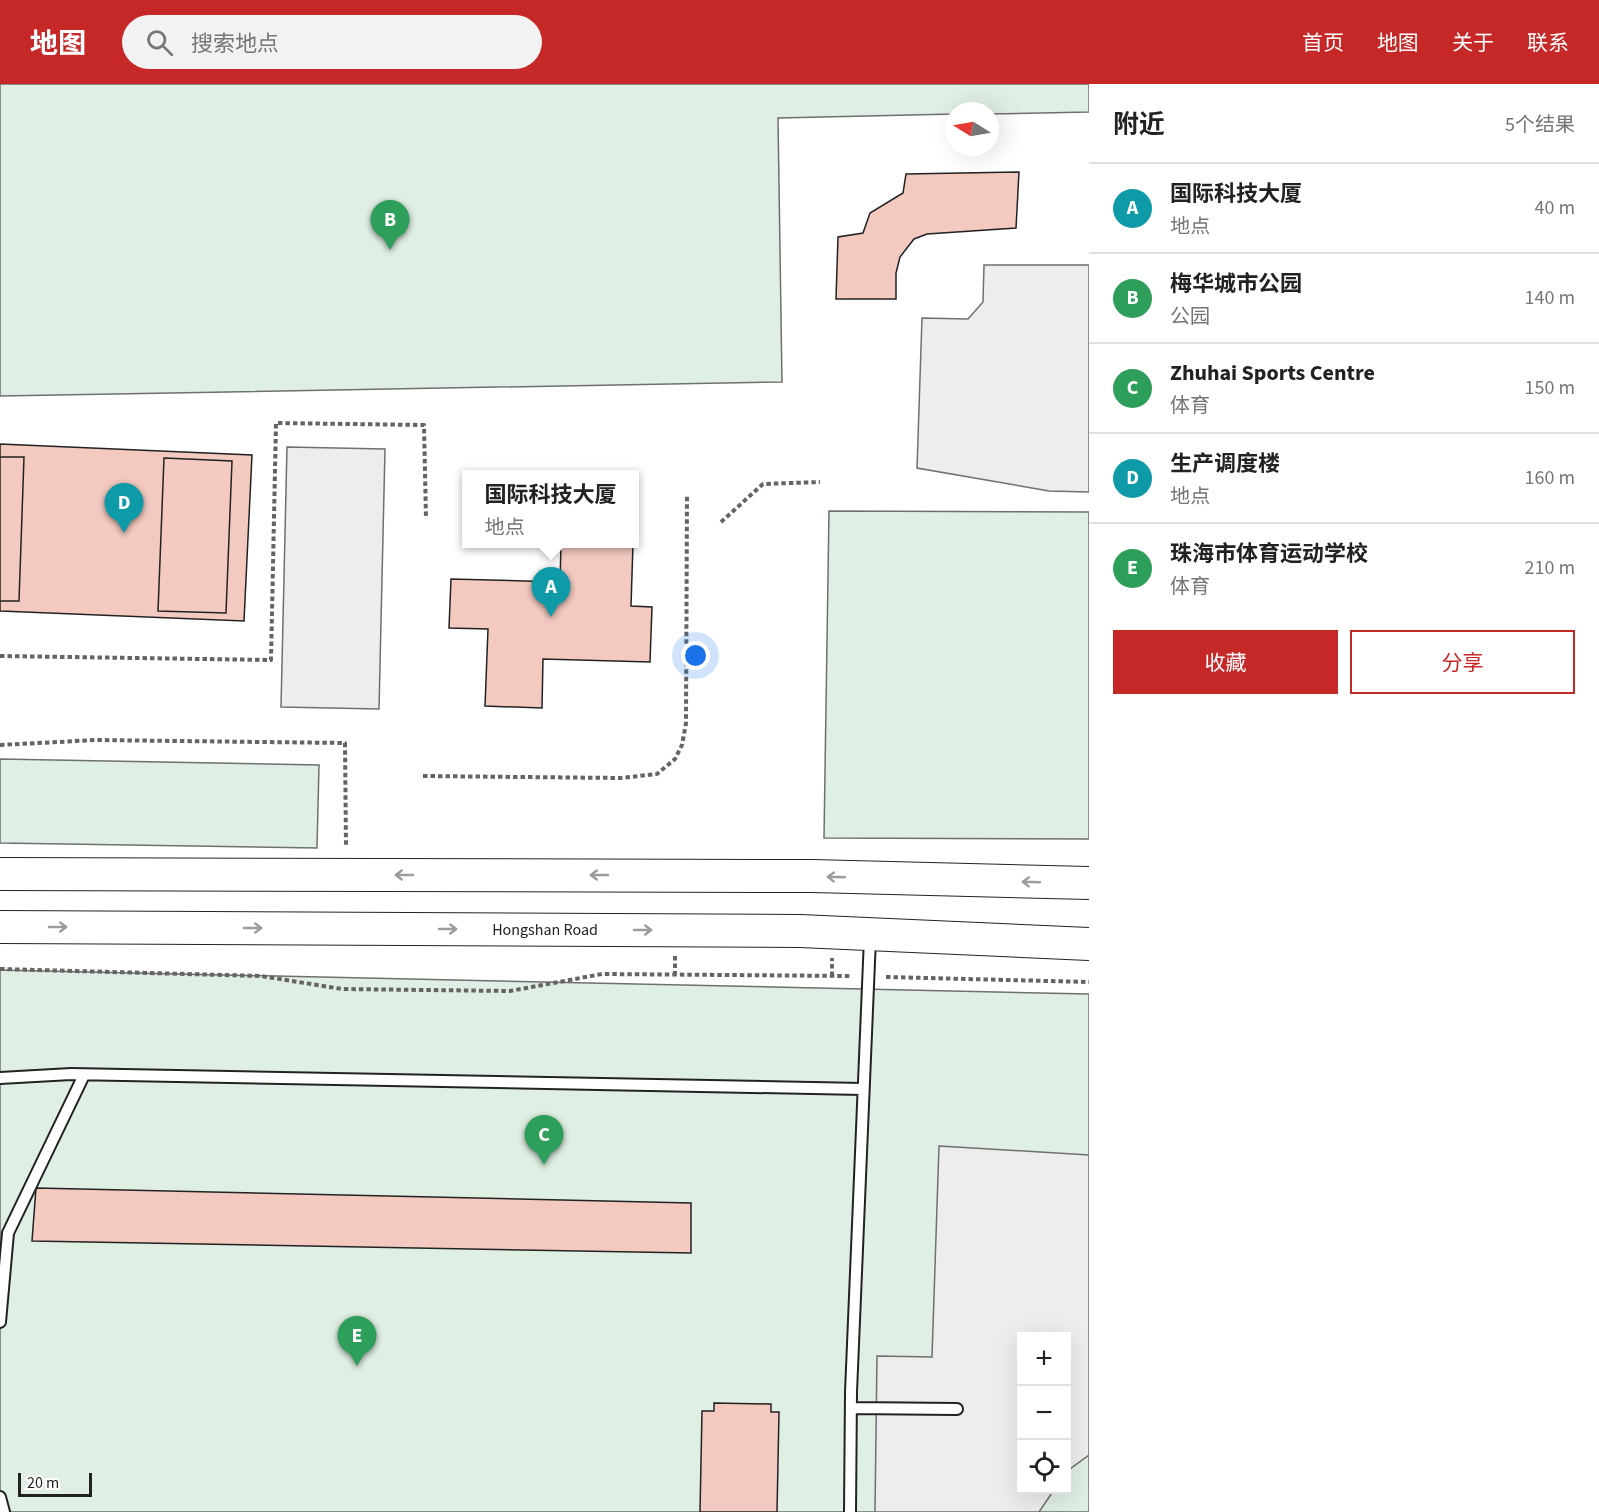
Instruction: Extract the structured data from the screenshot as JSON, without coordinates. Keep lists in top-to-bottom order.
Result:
{
  "streets": {
    "main road": ["Hongshan Road"]
  },
  "scale_bar": "20 m",
  "north": "left",
  "page": {
    "header": "地图",
    "search": "搜索地点",
    "nav": [
      "首页",
      "地图",
      "关于",
      "联系"
    ],
    "heading": ["附近", "5个结果"],
    "list": [
      {
        "mark": "A",
        "name": "国际科技大厦",
        "note": "地点",
        "value": "40 m"
      },
      {
        "mark": "B",
        "name": "梅华城市公园",
        "note": "公园",
        "value": "140 m"
      },
      {
        "mark": "C",
        "name": "Zhuhai Sports Centre",
        "note": "体育",
        "value": "150 m"
      },
      {
        "mark": "D",
        "name": "生产调度楼",
        "note": "地点",
        "value": "160 m"
      },
      {
        "mark": "E",
        "name": "珠海市体育运动学校",
        "note": "体育",
        "value": "210 m"
      }
    ],
    "pins": [
      "B",
      "D",
      "A",
      "C",
      "E"
    ],
    "popup": ["国际科技大厦", "地点"],
    "buttons": ["收藏", "分享"],
    "map_buttons": ["+", "−"],
    "scale": "20 m"
  }
}
